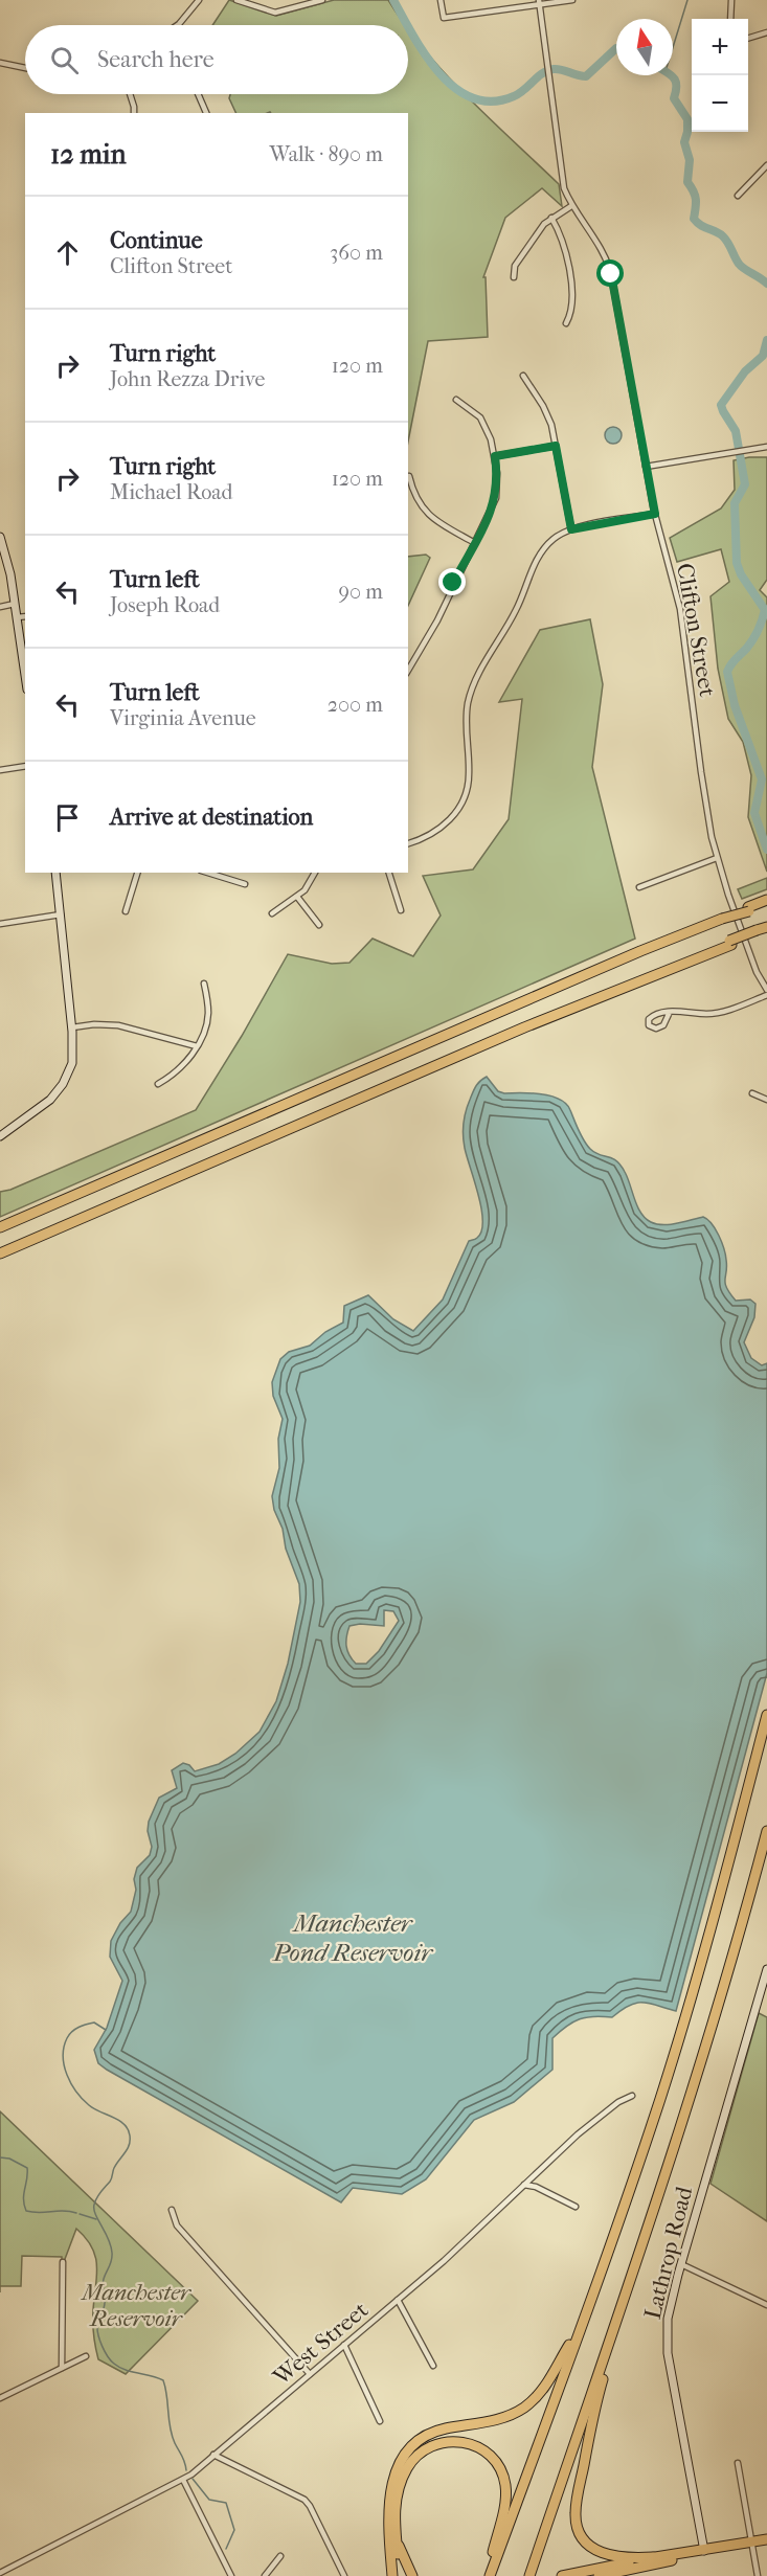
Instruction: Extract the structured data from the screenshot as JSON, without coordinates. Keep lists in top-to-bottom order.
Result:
{
  "streets": {
    "main road": ["Lathrop Road"],
    "street": ["Clifton Street", "West Street"]
  },
  "water": ["Manchester Pond Reservoir"],
  "parks": ["Manchester Reservoir"],
  "north": "top",
  "page": {
    "map_buttons": ["+", "−"],
    "search": "Search here",
    "heading": ["12 min", "Walk · 890 m"],
    "list": [
      ["Continue", "Clifton Street", "360 m"],
      ["Turn right", "John Rezza Drive", "120 m"],
      ["Turn right", "Michael Road", "120 m"],
      ["Turn left", "Joseph Road", "90 m"],
      ["Turn left", "Virginia Avenue", "200 m"],
      "Arrive at destination"
    ]
  }
}
